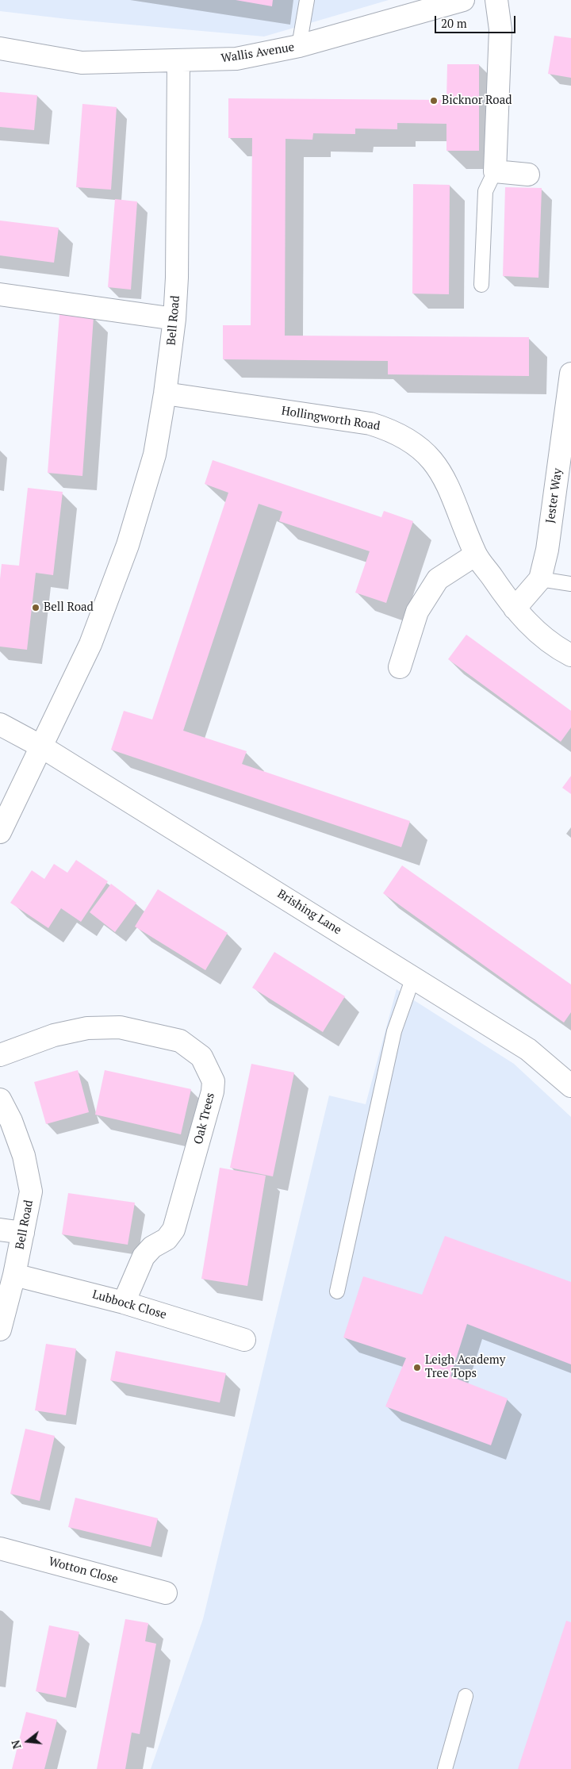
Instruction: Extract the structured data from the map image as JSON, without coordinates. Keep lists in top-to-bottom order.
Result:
{
  "streets": {
    "street": [
      "Wallis Avenue",
      "Bell Road",
      "Hollingworth Road",
      "Jester Way",
      "Brishing Lane",
      "Oak Trees",
      "Lubbock Close",
      "Wotton Close"
    ]
  },
  "crossings": [
    ["Wallis Avenue", "Bell Road"],
    ["Bell Road", "Hollingworth Road"],
    ["Bell Road", "Brishing Lane"],
    ["Bell Road", "Lubbock Close"],
    ["Hollingworth Road", "Jester Way"],
    ["Oak Trees", "Lubbock Close"]
  ],
  "places": ["Bicknor Road", "Bell Road", "Leigh Academy Tree Tops"],
  "scale_bar": "20 m",
  "north": "left"
}
